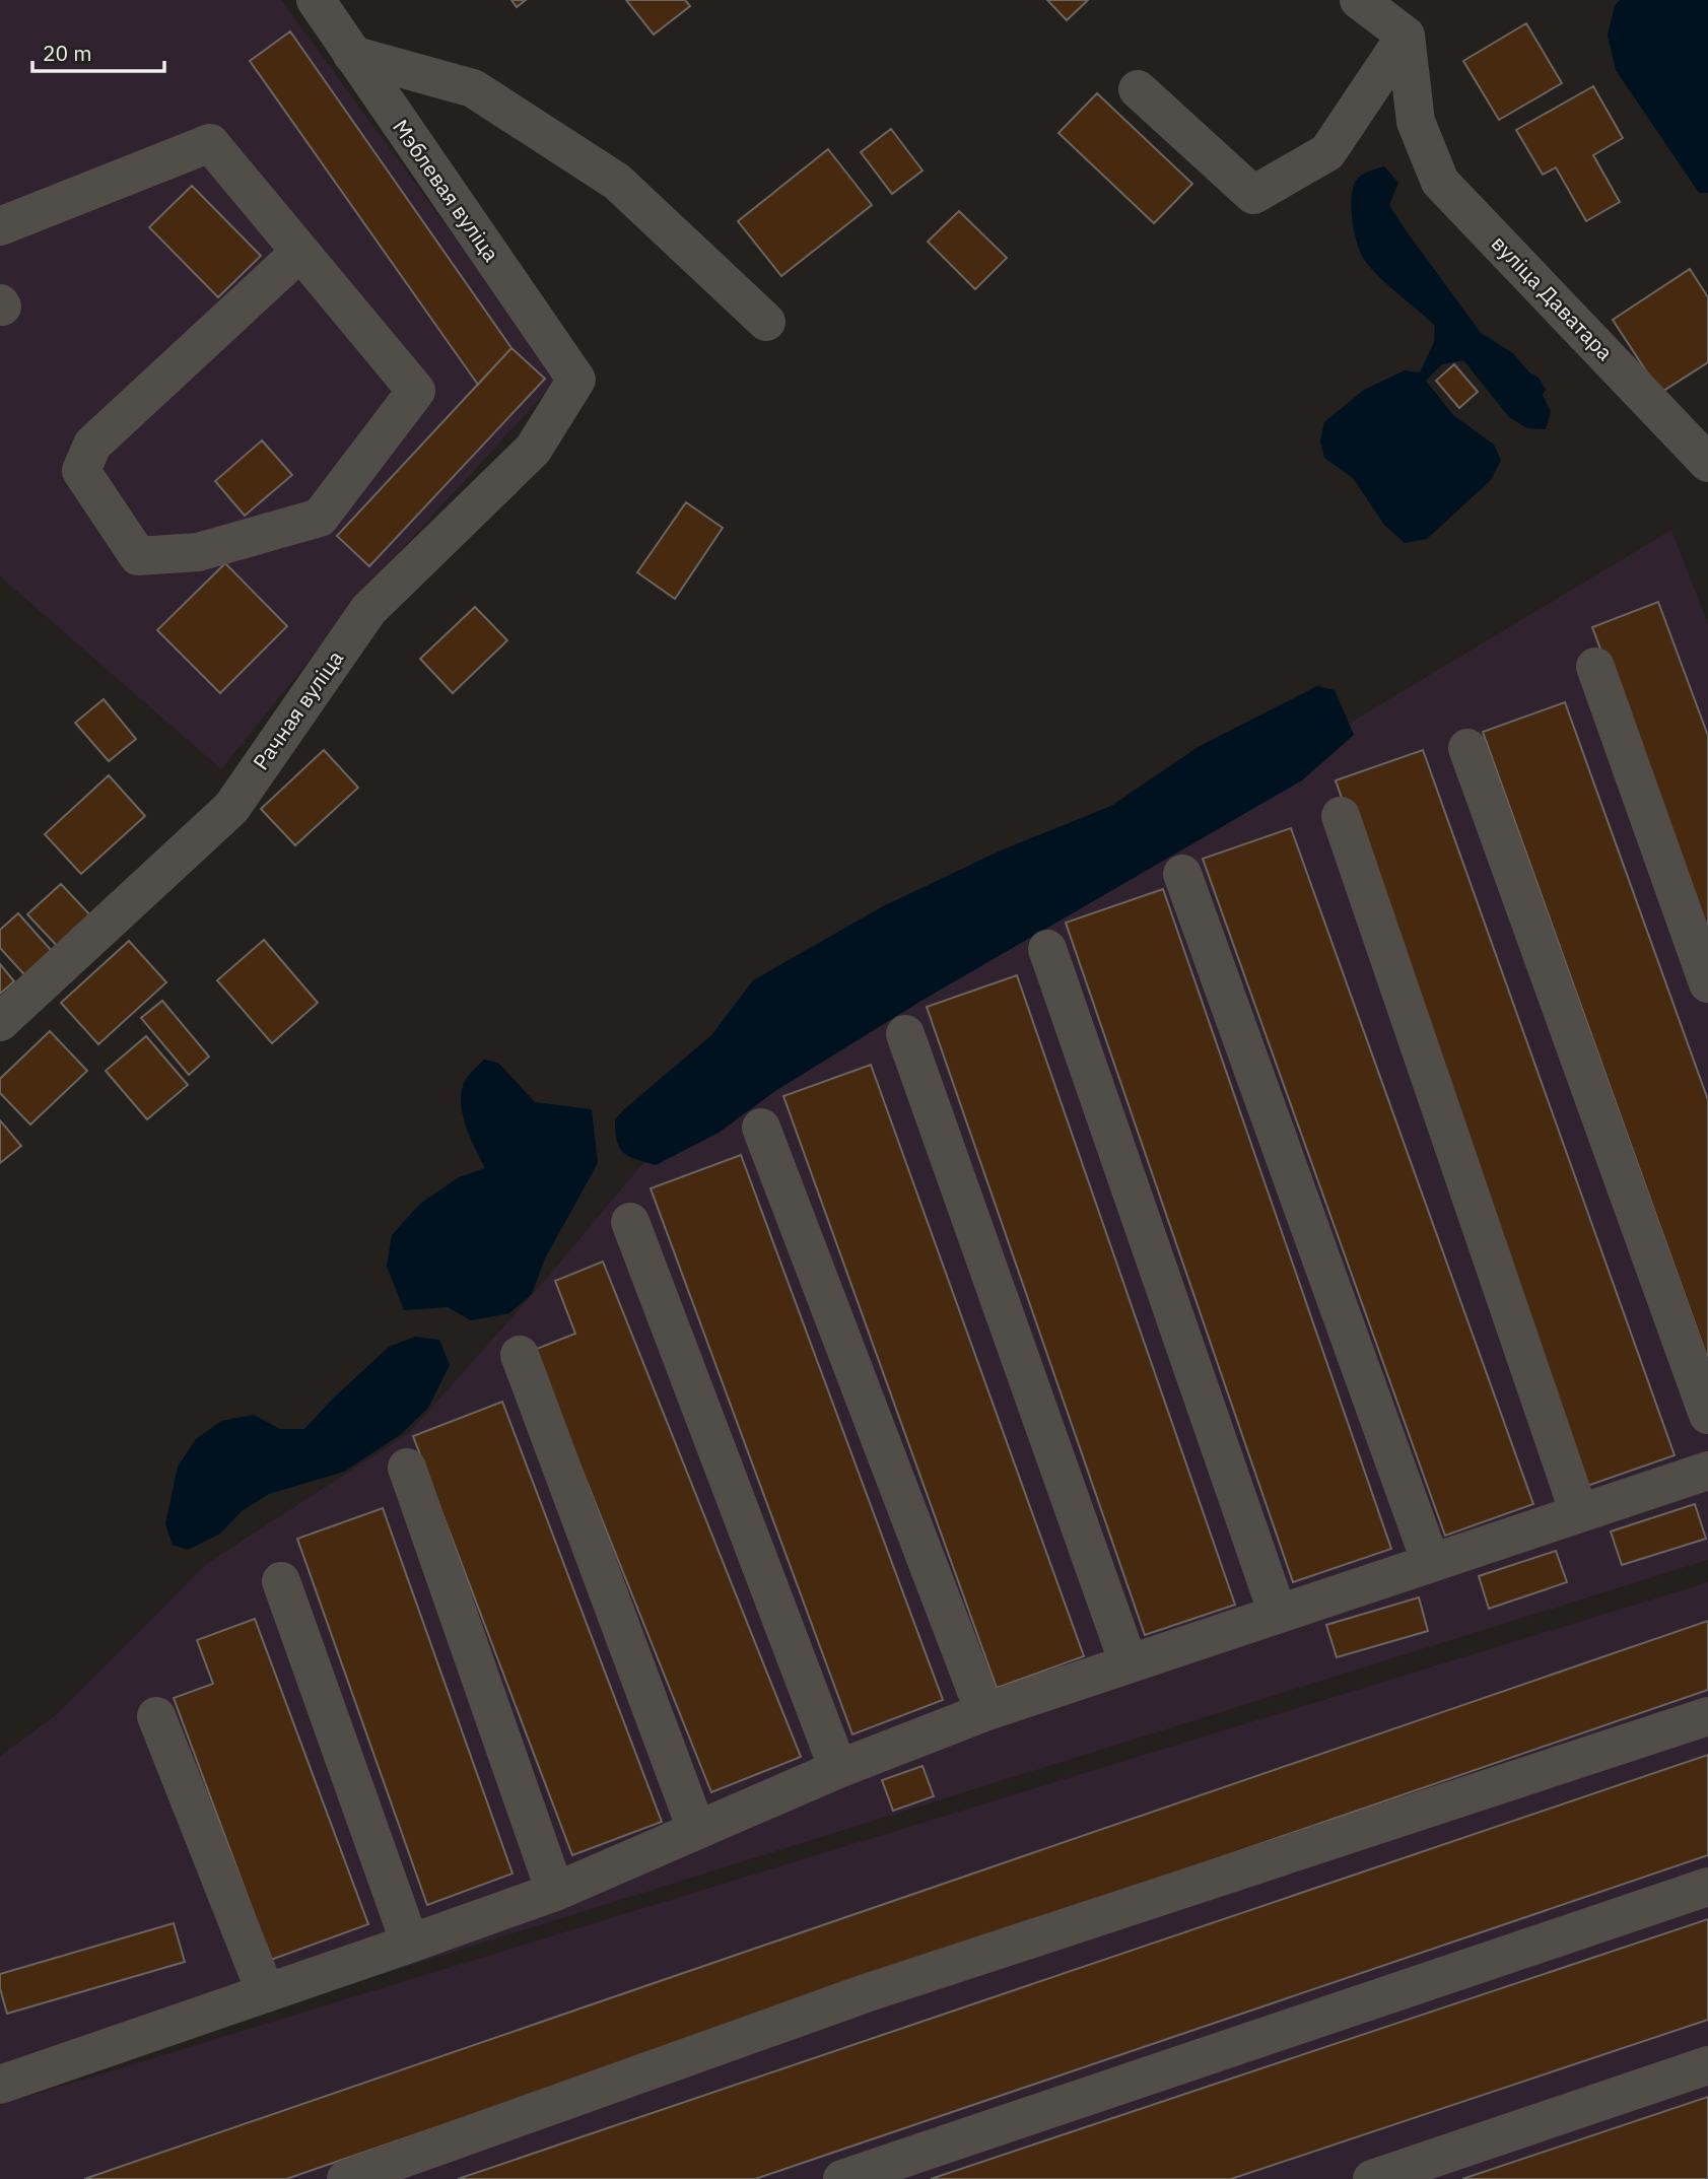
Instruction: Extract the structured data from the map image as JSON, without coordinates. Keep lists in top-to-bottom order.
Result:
{
  "streets": {
    "street": ["Мэблевая вуліца", "вуліца Даватара", "Рачная вуліца"]
  },
  "crossings": [
    ["Мэблевая вуліца", "Рачная вуліца"]
  ],
  "scale_bar": "20 m"
}
